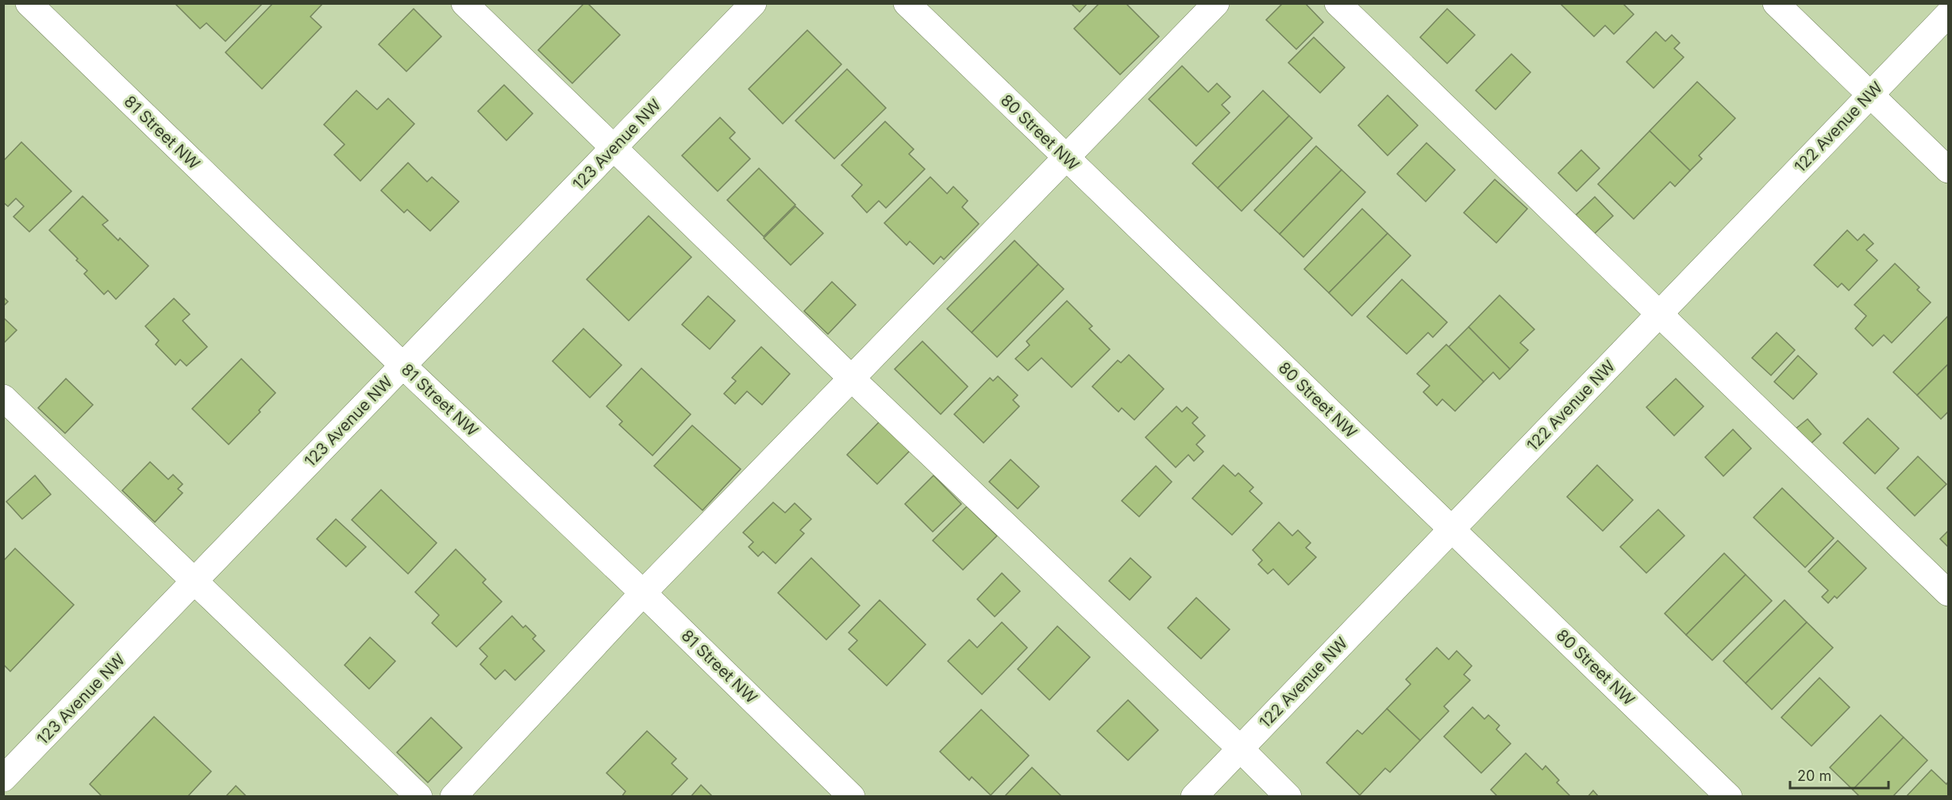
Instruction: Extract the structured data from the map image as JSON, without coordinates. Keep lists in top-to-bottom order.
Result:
{
  "streets": {
    "street": [
      "122 Avenue NW",
      "81 Street NW",
      "80 Street NW",
      "123 Avenue NW"
    ]
  },
  "crossings": [
    ["122 Avenue NW", "80 Street NW"],
    ["81 Street NW", "123 Avenue NW"]
  ],
  "scale_bar": "20 m"
}
